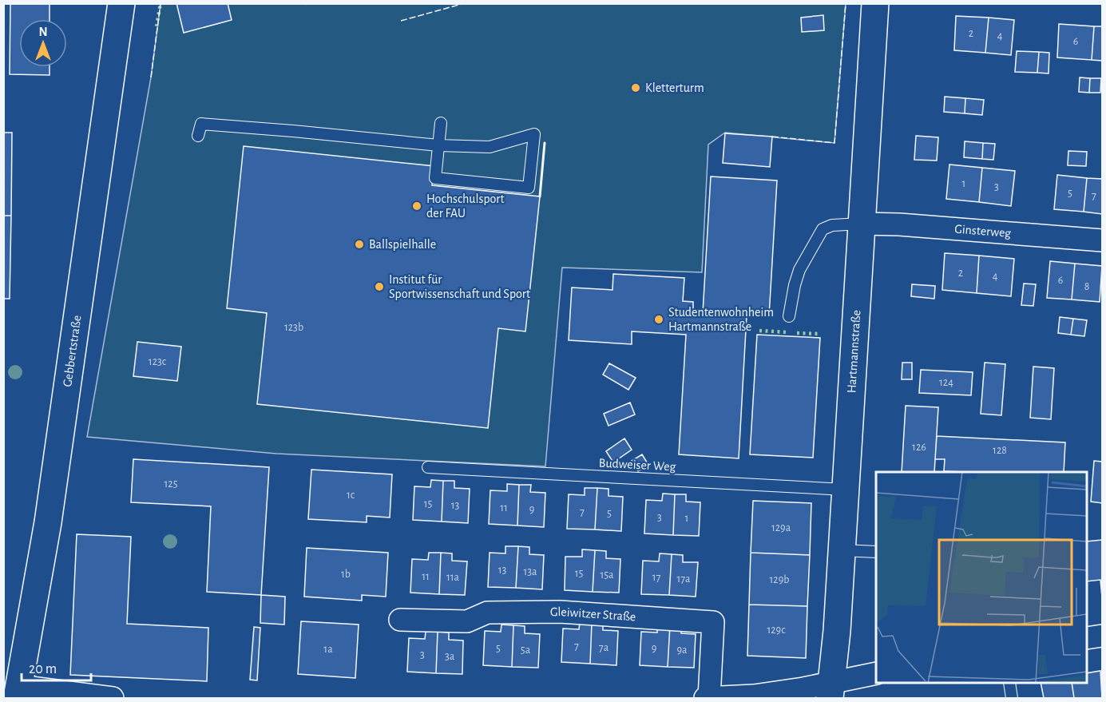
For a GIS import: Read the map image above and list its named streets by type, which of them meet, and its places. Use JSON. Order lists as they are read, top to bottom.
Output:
{
  "streets": {
    "street": [
      "Ginsterweg",
      "Gebbertstraße",
      "Hartmannstraße",
      "Gleiwitzer Straße"
    ],
    "lane": ["Budweiser Weg"]
  },
  "crossings": [
    ["Ginsterweg", "Hartmannstraße"],
    ["Hartmannstraße", "Budweiser Weg"]
  ],
  "places": [
    "Kletterturm",
    "Hochschulsport der FAU",
    "Ballspielhalle",
    "Institut für Sportwissenschaft und Sport",
    "Studentenwohnheim Hartmannstraße"
  ],
  "house_numbers": [
    "2",
    "4",
    "6",
    "1",
    "3",
    "5",
    "7",
    "2",
    "4",
    "6",
    "8",
    "123b",
    "123c",
    "124",
    "126",
    "128",
    "125",
    "1c",
    "15",
    "13",
    "11",
    "9",
    "7",
    "5",
    "3",
    "1",
    "129a",
    "13",
    "13a",
    "15",
    "1b",
    "15a",
    "11",
    "11a",
    "17",
    "17a",
    "129b",
    "129c",
    "7",
    "7a",
    "5",
    "9",
    "1a",
    "5a",
    "9a",
    "3",
    "3a"
  ],
  "scale_bar": "20 m",
  "north": "top"
}
